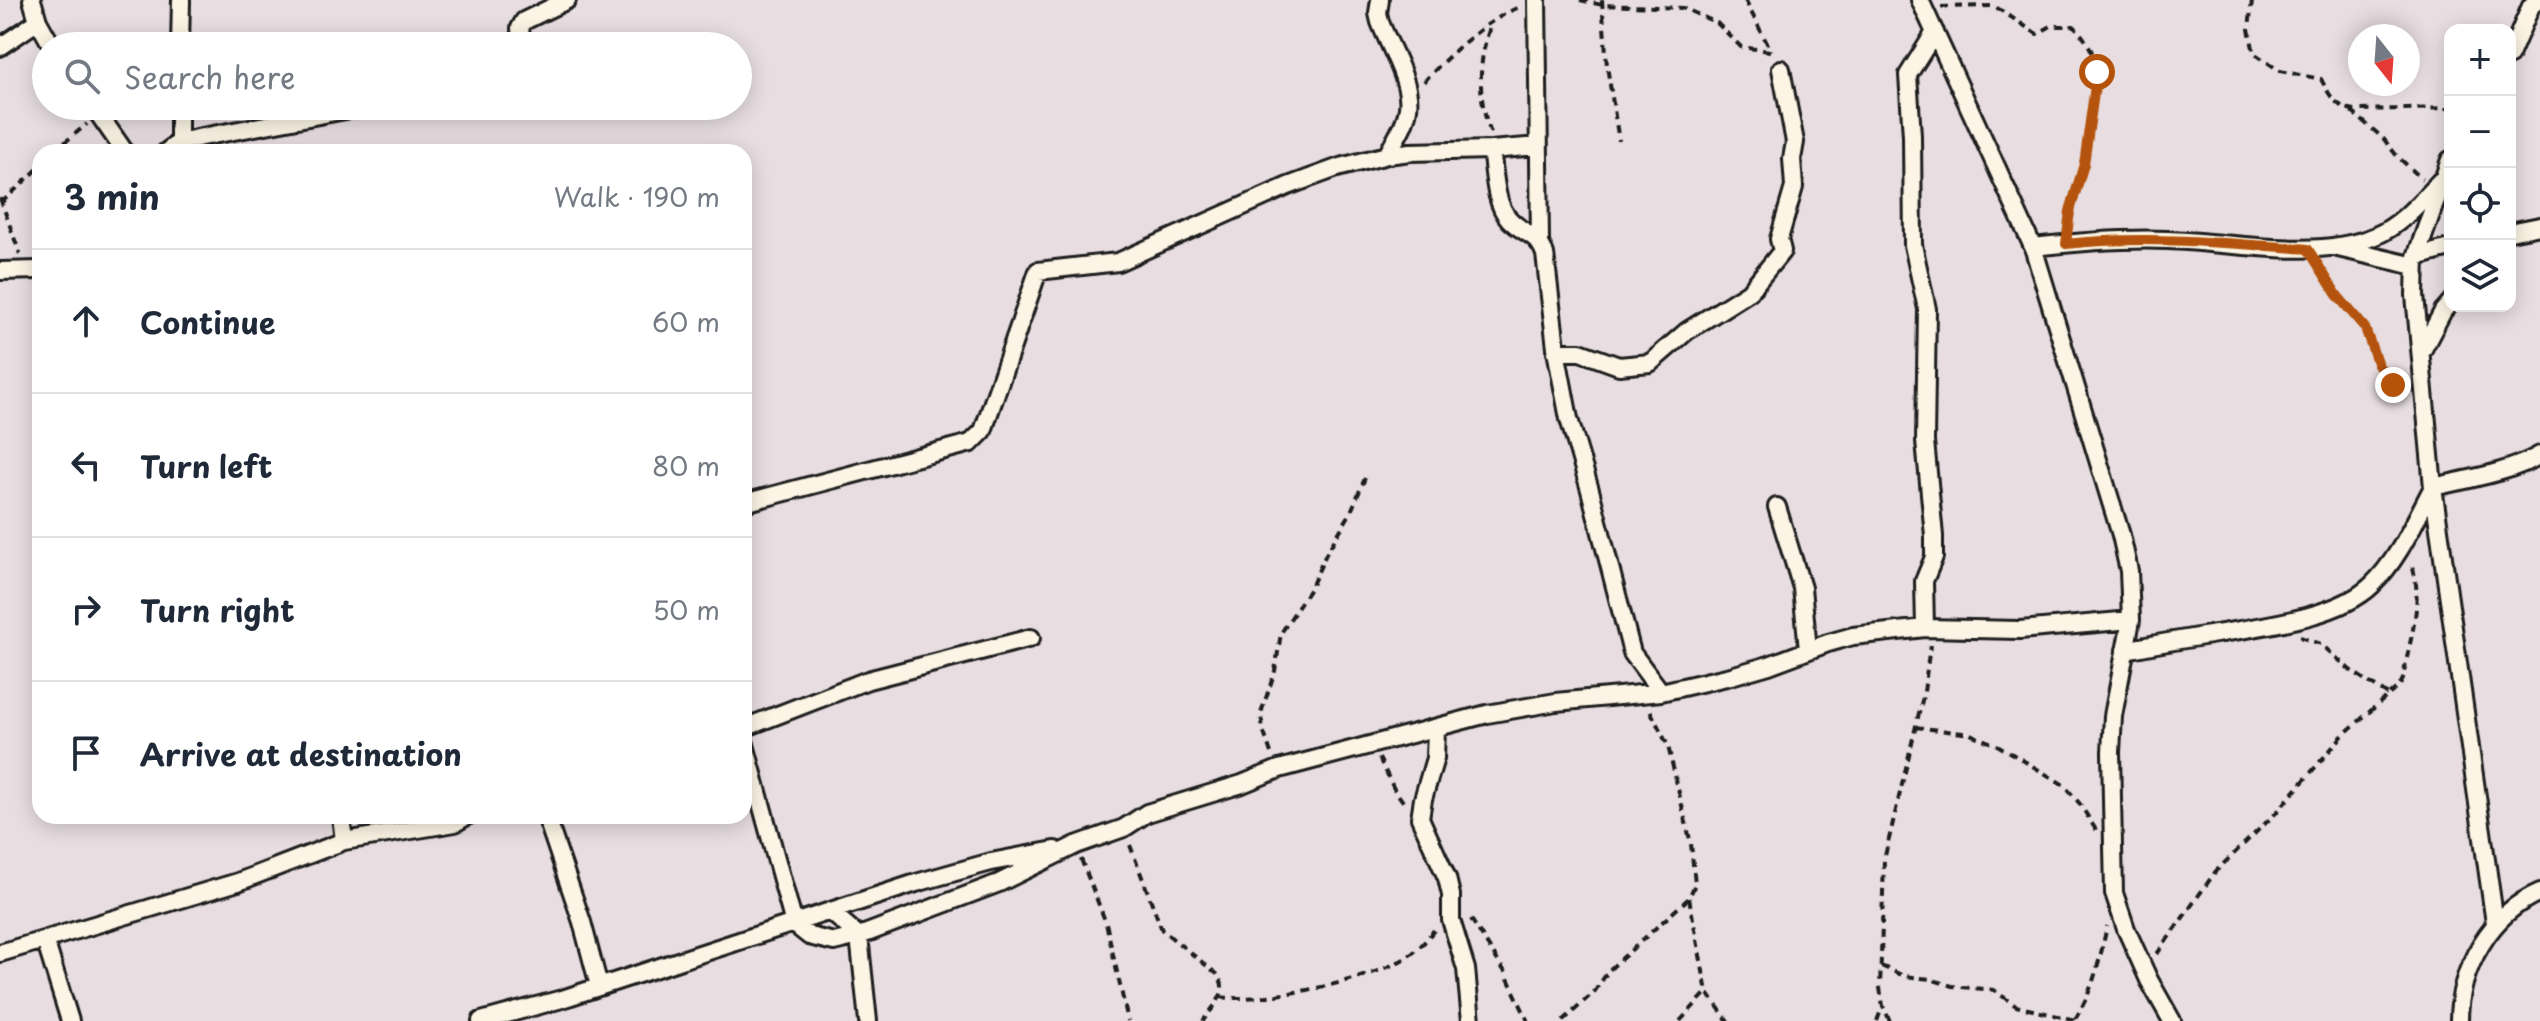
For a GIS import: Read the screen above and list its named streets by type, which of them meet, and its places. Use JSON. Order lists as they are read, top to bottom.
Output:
{
  "north": "bottom",
  "page": {
    "map_buttons": ["+", "−"],
    "search": "Search here",
    "heading": ["3 min", "Walk · 190 m"],
    "list": [
      ["Continue", "60 m"],
      ["Turn left", "80 m"],
      ["Turn right", "50 m"],
      "Arrive at destination"
    ]
  }
}
